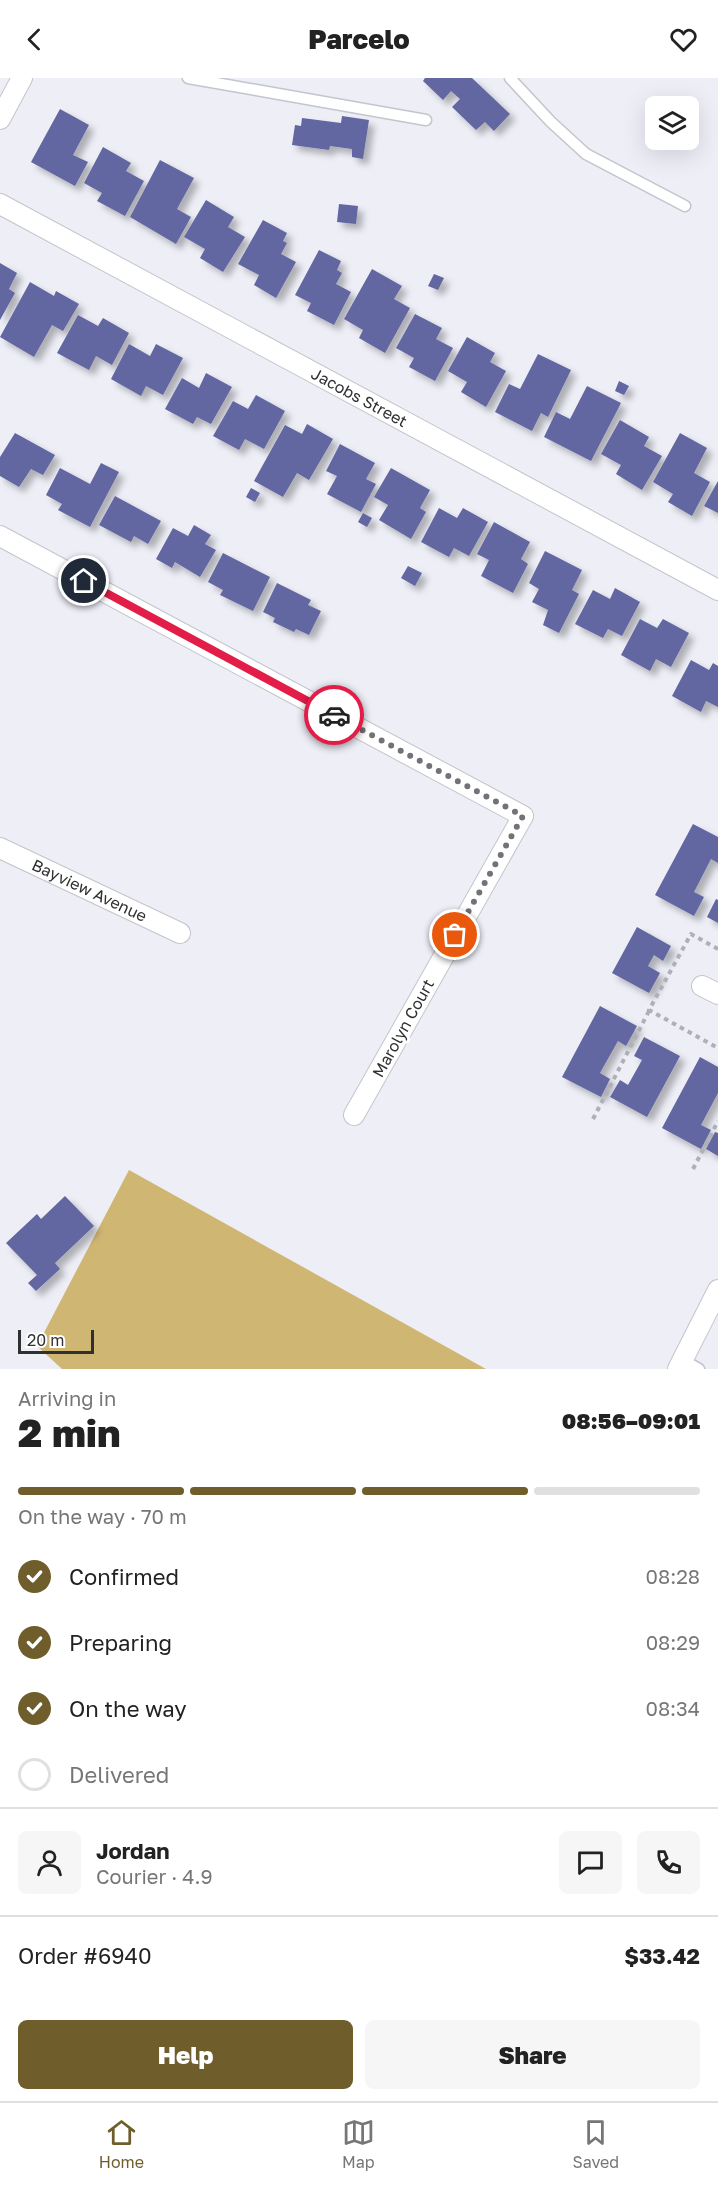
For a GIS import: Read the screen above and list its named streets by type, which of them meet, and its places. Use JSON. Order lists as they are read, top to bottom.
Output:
{
  "streets": {
    "street": ["Jacobs Street", "Bayview Avenue", "Marolyn Court"]
  },
  "scale_bar": "20 m",
  "page": {
    "header": "Parcelo",
    "scale": "20 m",
    "heading": ["2 min", "Arriving in", "08:56–09:01"],
    "panel": [
      "Jordan",
      "Courier · 4.9",
      "Order #6940",
      "$33.42"
    ],
    "bar": "On the way · 70 m",
    "list": [
      ["Confirmed", "08:28"],
      ["Preparing", "08:29"],
      ["On the way", "08:34"],
      "Delivered"
    ],
    "buttons": ["Help", "Share"],
    "tabs": ["Home", "Map", "Saved"]
  }
}
